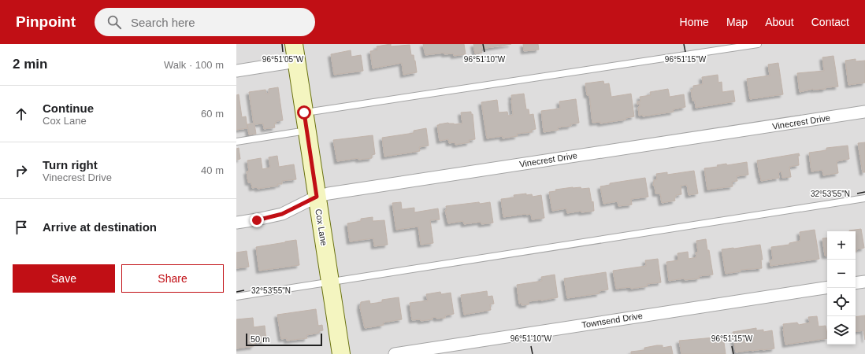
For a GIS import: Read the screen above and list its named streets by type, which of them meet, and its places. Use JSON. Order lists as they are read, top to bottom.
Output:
{
  "streets": {
    "street": ["Vinecrest Drive", "Cox Lane", "Townsend Drive"]
  },
  "crossings": [
    ["Vinecrest Drive", "Cox Lane"]
  ],
  "scale_bar": "50 m",
  "page": {
    "header": "Pinpoint",
    "search": "Search here",
    "nav": [
      "Home",
      "Map",
      "About",
      "Contact"
    ],
    "heading": ["2 min", "Walk · 100 m"],
    "list": [
      ["Continue", "Cox Lane", "60 m"],
      ["Turn right", "Vinecrest Drive", "40 m"],
      "Arrive at destination"
    ],
    "map_buttons": ["+", "−"],
    "buttons": ["Save", "Share"],
    "scale": "50 m"
  },
  "coordinates": [
    "96°51'05\"W",
    "96°51'10\"W",
    "96°51'15\"W",
    "32°53'55\"N"
  ]
}
